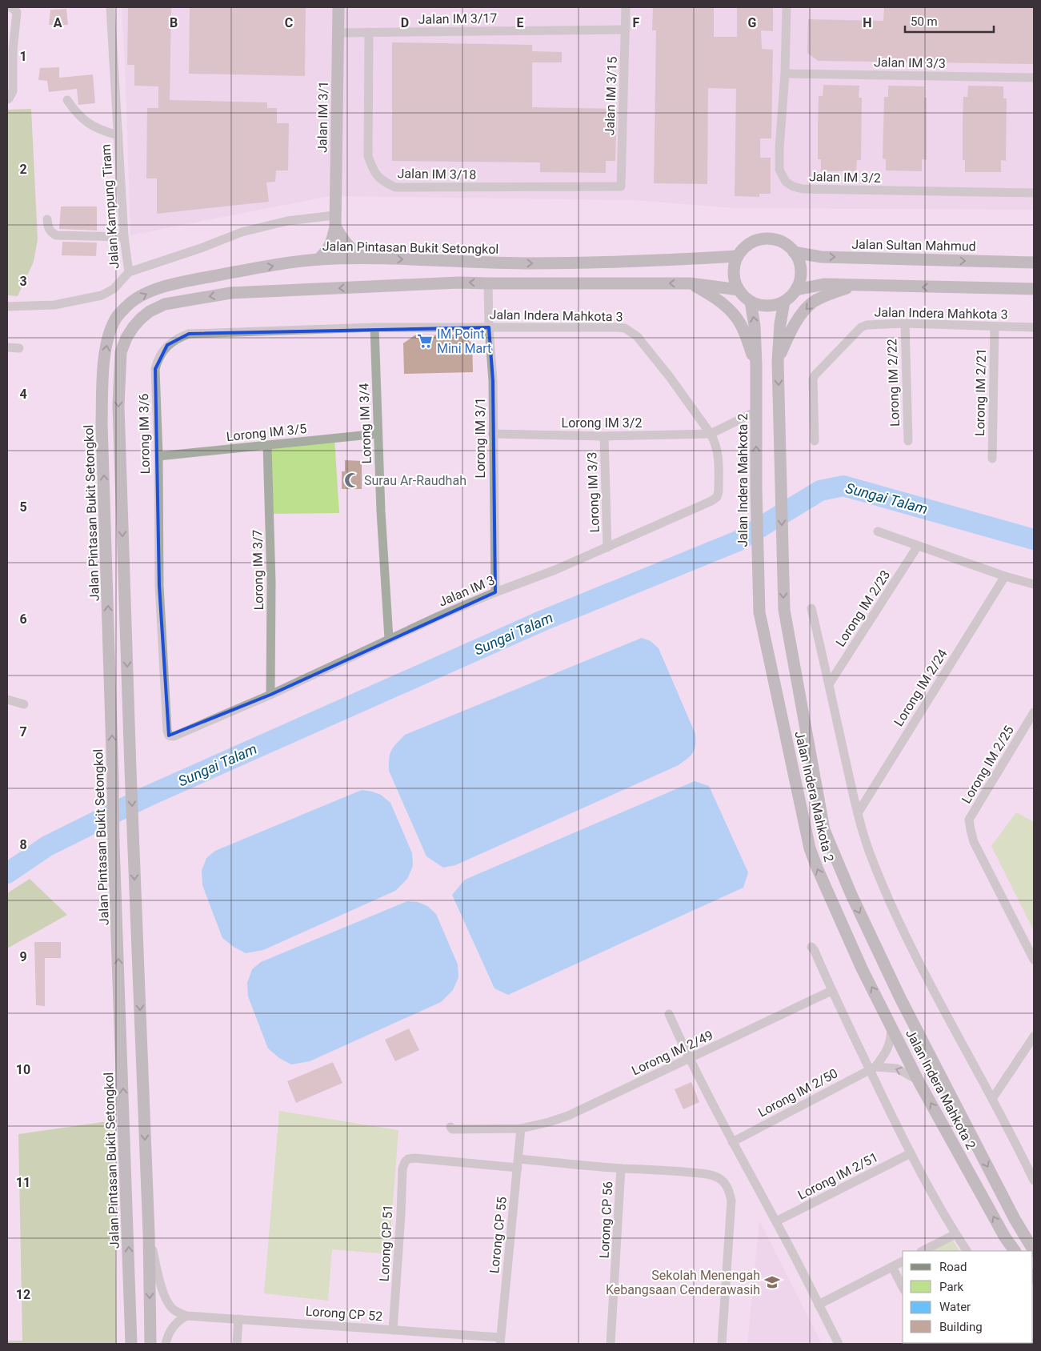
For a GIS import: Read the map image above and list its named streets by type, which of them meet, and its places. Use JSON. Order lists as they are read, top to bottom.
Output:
{
  "streets": {
    "main road": [
      "Jalan IM 3/1",
      "Jalan Sultan Mahmud",
      "Jalan Pintasan Bukit Setongkol",
      "Jalan Indera Mahkota 2"
    ],
    "street": [
      "Jalan IM 3/17",
      "Jalan IM 3/3",
      "Jalan IM 3/15",
      "Jalan IM 3/18",
      "Jalan IM 3/2",
      "Jalan Kampung Tiram",
      "Jalan Indera Mahkota 3",
      "Lorong IM 2/22",
      "Lorong IM 2/21",
      "Lorong IM 3/2",
      "Lorong IM 3/4",
      "Lorong IM 3/5",
      "Lorong IM 3/6",
      "Lorong IM 3/1",
      "Lorong IM 3/3",
      "Lorong IM 3/7",
      "Jalan IM 3",
      "Lorong IM 2/23",
      "Lorong IM 2/24",
      "Lorong IM 2/25",
      "Lorong IM 2/49",
      "Lorong IM 2/50",
      "Lorong IM 2/51",
      "Lorong CP 56",
      "Lorong CP 55",
      "Lorong CP 51",
      "Lorong CP 52"
    ]
  },
  "crossings": [
    ["Jalan IM 3/17", "Jalan IM 3/15"],
    ["Jalan IM 3/17", "Jalan IM 3/1"],
    ["Jalan IM 3/17", "Jalan IM 3/18"],
    ["Jalan IM 3/3", "Jalan IM 3/2"],
    ["Jalan IM 3/15", "Jalan IM 3/18"],
    ["Jalan IM 3/1", "Jalan Pintasan Bukit Setongkol"],
    ["Jalan Sultan Mahmud", "Jalan Pintasan Bukit Setongkol"],
    ["Jalan Sultan Mahmud", "Jalan Indera Mahkota 2"],
    ["Jalan Pintasan Bukit Setongkol", "Jalan Indera Mahkota 2"],
    ["Jalan Indera Mahkota 3", "Lorong IM 2/22"],
    ["Jalan Indera Mahkota 3", "Lorong IM 2/21"],
    ["Jalan Indera Mahkota 3", "Lorong IM 3/2"],
    ["Jalan Indera Mahkota 3", "Lorong IM 3/4"],
    ["Jalan Indera Mahkota 3", "Lorong IM 3/6"],
    ["Jalan Indera Mahkota 3", "Lorong IM 3/1"],
    ["Jalan Indera Mahkota 3", "Jalan IM 3"],
    ["Lorong IM 3/2", "Lorong IM 3/1"],
    ["Lorong IM 3/2", "Lorong IM 3/3"],
    ["Lorong IM 3/2", "Jalan IM 3"],
    ["Lorong IM 3/4", "Lorong IM 3/5"],
    ["Lorong IM 3/4", "Lorong IM 3/6"],
    ["Lorong IM 3/4", "Jalan IM 3"],
    ["Lorong IM 3/5", "Lorong IM 3/6"],
    ["Lorong IM 3/5", "Lorong IM 3/7"],
    ["Lorong IM 3/6", "Jalan IM 3"],
    ["Lorong IM 3/1", "Jalan IM 3"],
    ["Lorong IM 3/3", "Jalan IM 3"],
    ["Lorong IM 3/7", "Jalan IM 3"],
    ["Lorong IM 2/49", "Lorong CP 55"],
    ["Lorong CP 55", "Lorong CP 51"],
    ["Lorong CP 55", "Lorong CP 52"],
    ["Lorong CP 51", "Lorong CP 52"]
  ],
  "water": ["Sungai Talam"],
  "places": {
    "supermarket": ["IM Point Mini Mart"],
    "mosque": ["Surau Ar-Raudhah"],
    "school or university": ["Sekolah Menengah Kebangsaan Cenderawasih"]
  },
  "legend": [
    "Road",
    "Park",
    "Water",
    "Building"
  ],
  "scale_bar": "50 m",
  "grid": {
    "columns": [
      "A",
      "B",
      "C",
      "D",
      "E",
      "F",
      "G",
      "H"
    ],
    "rows": [
      "1",
      "2",
      "3",
      "4",
      "5",
      "6",
      "7",
      "8",
      "9",
      "10",
      "11",
      "12"
    ]
  }
}
